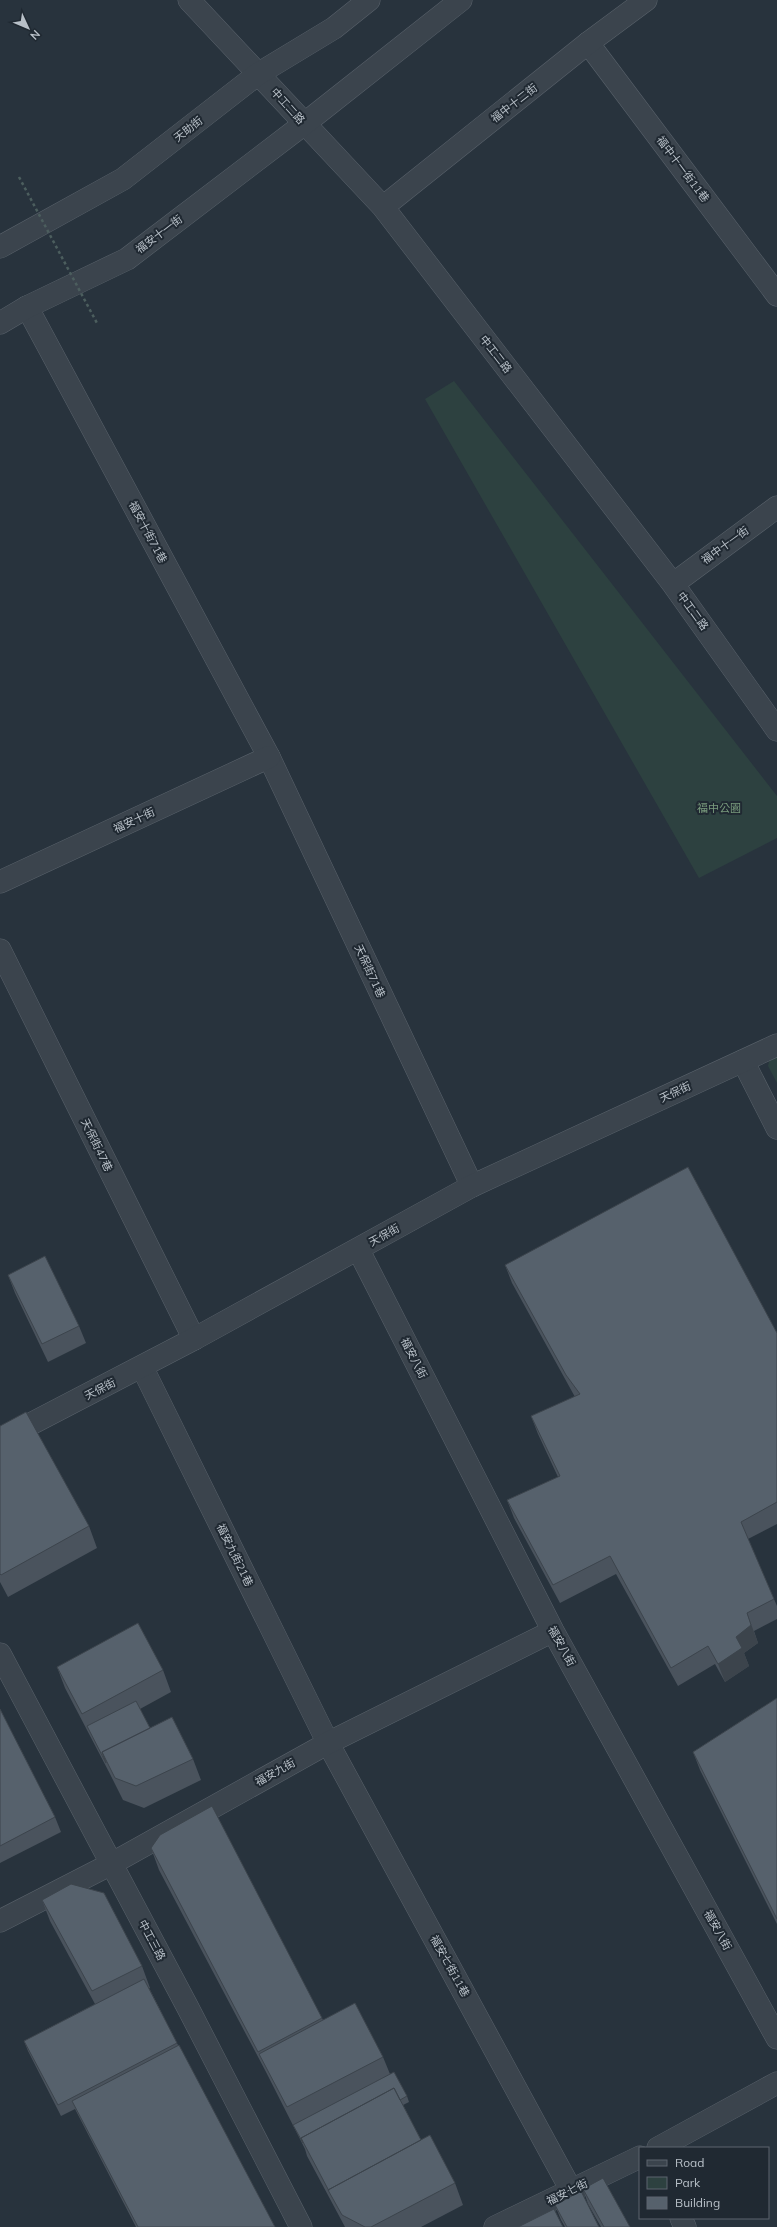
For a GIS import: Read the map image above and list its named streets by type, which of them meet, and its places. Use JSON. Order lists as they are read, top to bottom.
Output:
{
  "streets": {
    "street": [
      "福中十二街",
      "中工二路",
      "天助街",
      "福中十一街11巷",
      "福安十一街",
      "福安十街71巷",
      "福中十一街",
      "福安十街",
      "天保街71巷",
      "天保街",
      "天保街47巷",
      "福安八街",
      "福安九街21巷",
      "福安九街",
      "中工三路",
      "福安七街11巷",
      "福安七街"
    ]
  },
  "crossings": [
    ["福中十二街", "中工二路"],
    ["福中十二街", "福中十一街11巷"],
    ["中工二路", "天助街"],
    ["中工二路", "福安十一街"],
    ["中工二路", "福中十一街"],
    ["福安十一街", "福安十街71巷"],
    ["福安十街71巷", "福安十街"],
    ["福安十街71巷", "天保街71巷"],
    ["福安十街", "天保街71巷"],
    ["天保街71巷", "天保街"],
    ["天保街", "天保街47巷"],
    ["天保街", "福安八街"],
    ["天保街", "福安九街21巷"],
    ["福安八街", "福安九街"],
    ["福安九街21巷", "福安九街"],
    ["福安九街21巷", "福安七街11巷"],
    ["福安九街", "中工三路"],
    ["福安九街", "福安七街11巷"],
    ["福安七街11巷", "福安七街"]
  ],
  "parks": ["福中公園"],
  "legend": ["Road", "Park", "Building"],
  "north": "bottom right"
}
